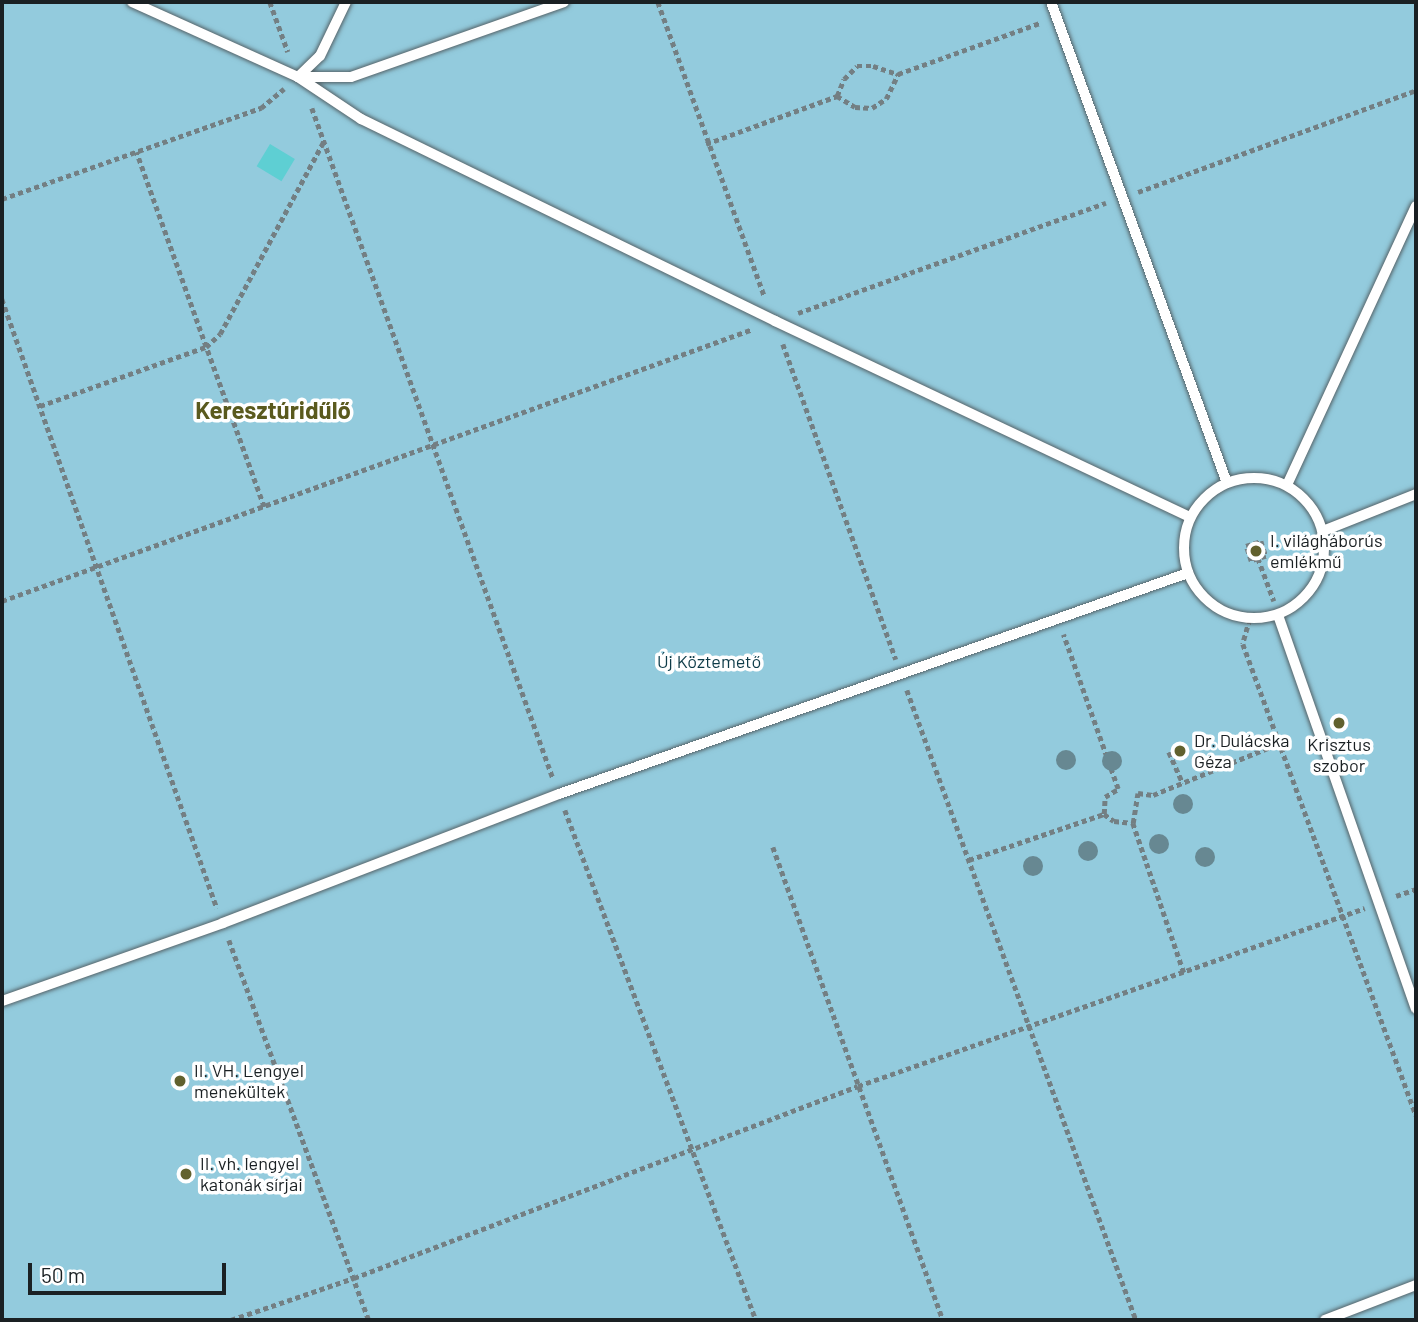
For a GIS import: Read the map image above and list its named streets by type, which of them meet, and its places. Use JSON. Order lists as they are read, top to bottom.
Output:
{
  "districts": ["Keresztúridűlő"],
  "parks": ["Új Köztemető"],
  "places": [
    "I. világháborús emlékmű",
    "Krisztus szobor",
    "Dr. Dulácska Géza",
    "II. VH. Lengyel menekültek",
    "II. vh. lengyel katonák sírjai"
  ],
  "scale_bar": "50 m"
}
